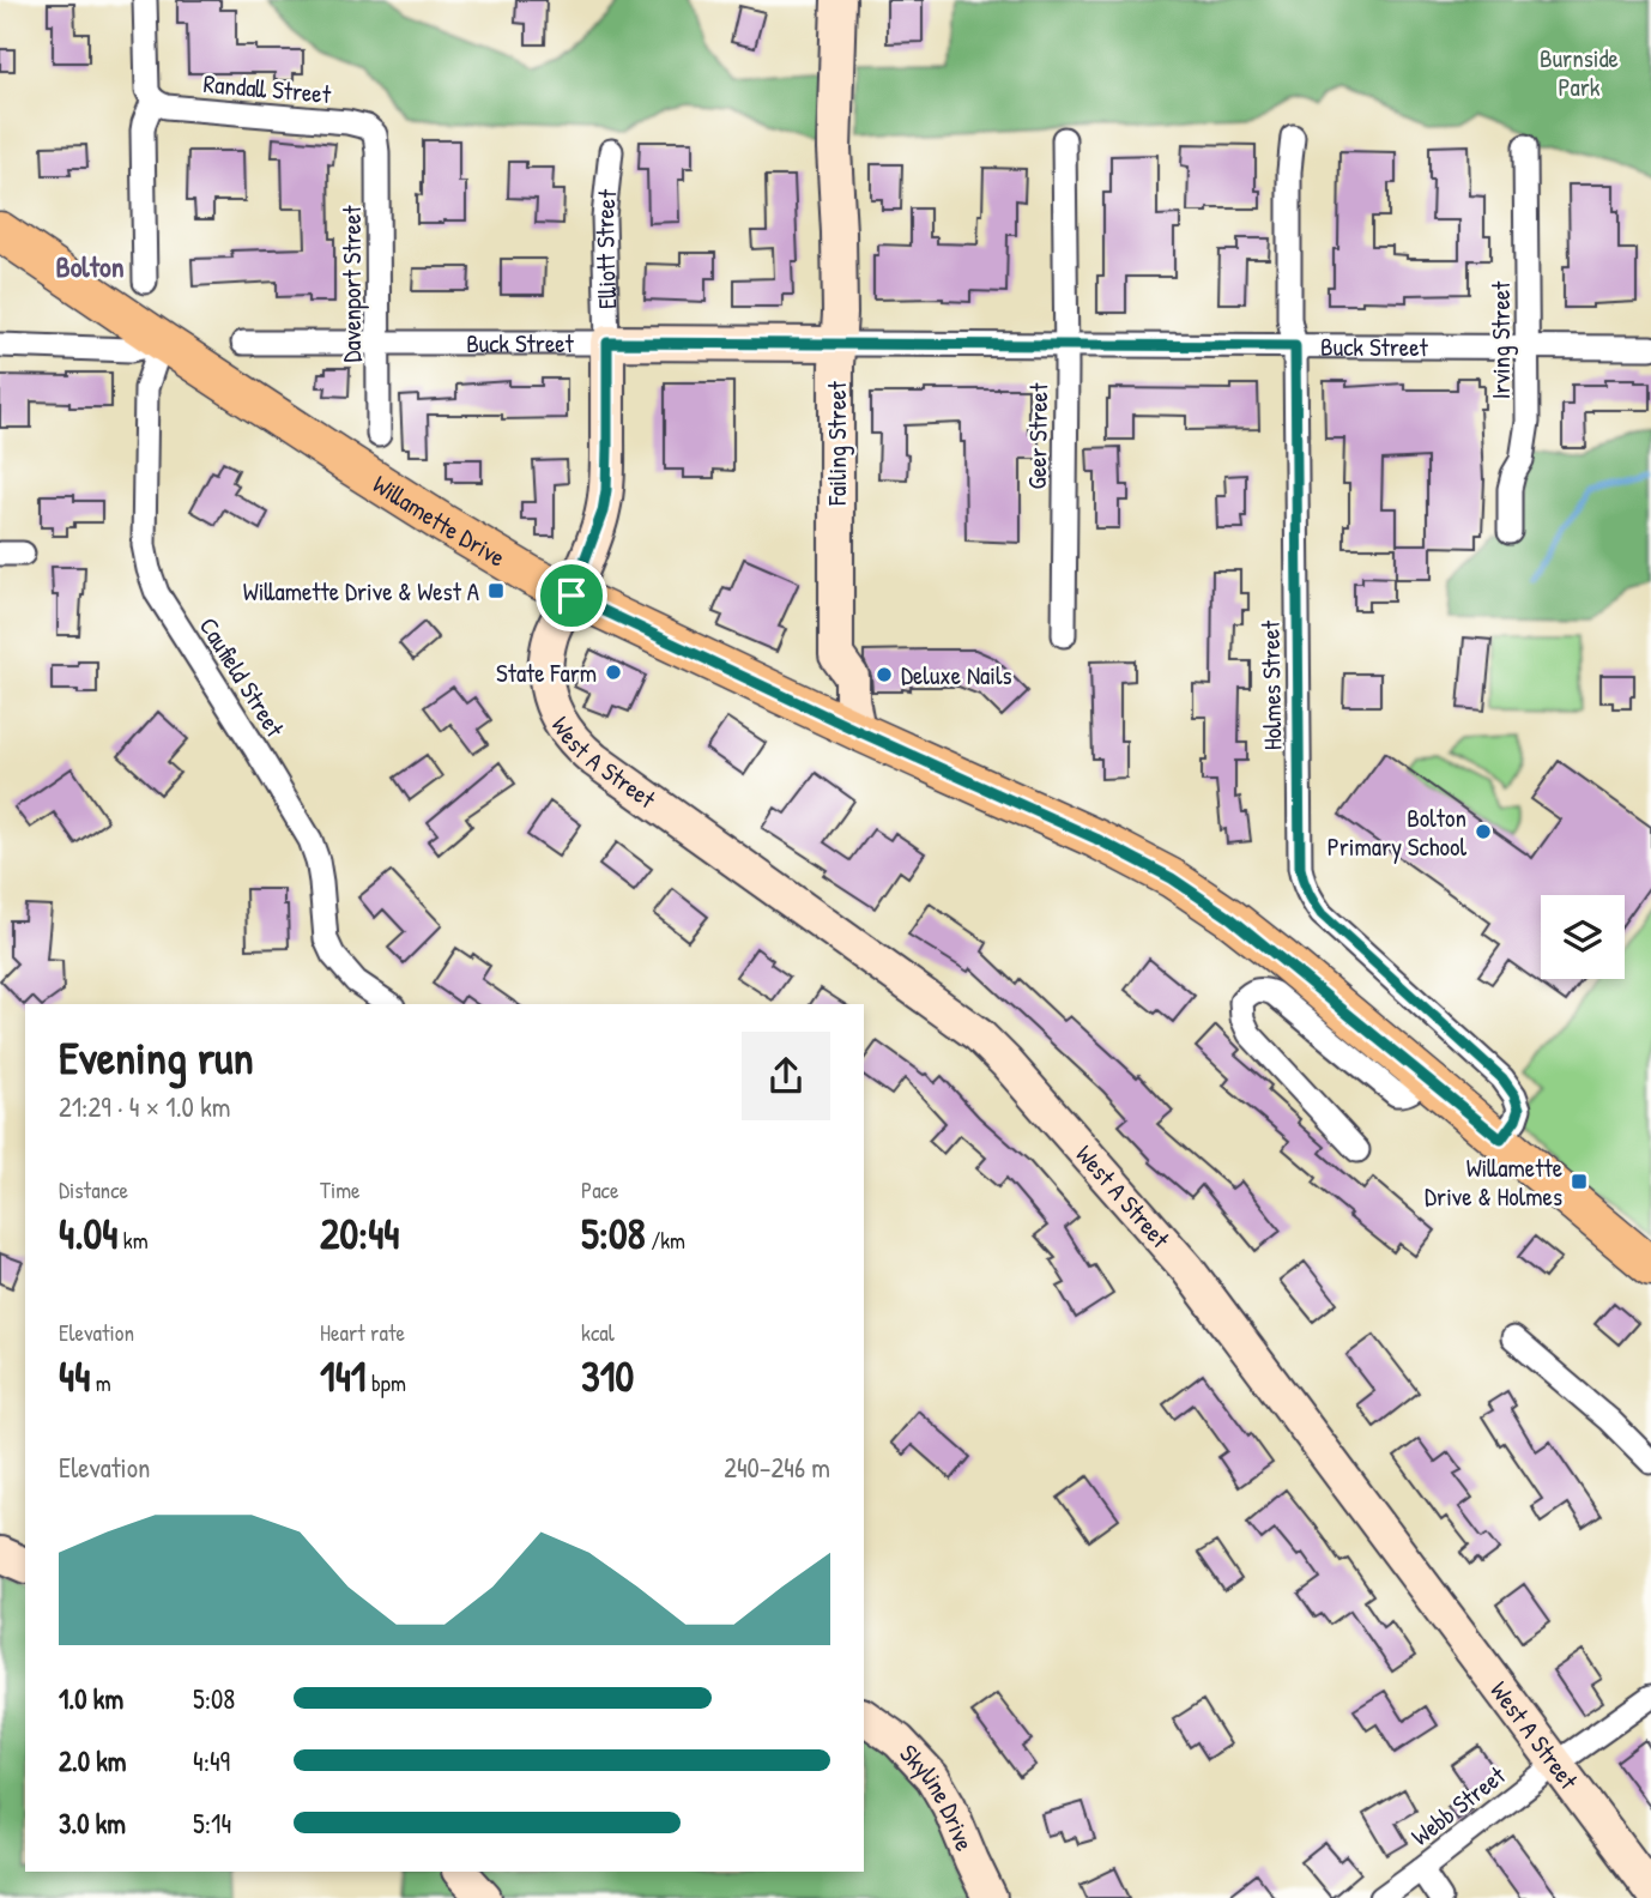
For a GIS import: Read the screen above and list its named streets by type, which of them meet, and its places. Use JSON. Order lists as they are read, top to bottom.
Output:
{
  "streets": {
    "main road": ["Willamette Drive"],
    "street": [
      "Randall Street",
      "Elliott Street",
      "Davenport Street",
      "Irving Street",
      "Buck Street",
      "Geer Street",
      "Failing Street",
      "Caufield Street",
      "Holmes Street",
      "West A Street",
      "Skyline Drive",
      "Webb Street"
    ]
  },
  "crossings": [
    ["Randall Street", "Davenport Street"],
    ["Elliott Street", "Buck Street"],
    ["Elliott Street", "Willamette Drive"],
    ["Elliott Street", "West A Street"],
    ["Davenport Street", "Buck Street"],
    ["Irving Street", "Buck Street"],
    ["Buck Street", "Geer Street"],
    ["Buck Street", "Failing Street"],
    ["Buck Street", "Holmes Street"],
    ["Failing Street", "Willamette Drive"],
    ["Willamette Drive", "Caufield Street"],
    ["Willamette Drive", "Holmes Street"],
    ["Willamette Drive", "West A Street"],
    ["West A Street", "Webb Street"]
  ],
  "districts": ["Bolton"],
  "parks": ["Burnside Park"],
  "places": {
    "transit": ["Willamette Drive & West A", "Willamette Drive & Holmes"],
    "other": ["State Farm", "Deluxe Nails", "Bolton Primary School"]
  },
  "page": {
    "heading": ["Evening run", "21:29 · 4 × 1.0 km"],
    "stats": [
      ["Distance", "4.04 km"],
      ["Time", "20:44"],
      ["Pace", "5:08 /km"],
      ["Elevation", "44 m"],
      ["Heart rate", "141 bpm"],
      ["kcal", "310"]
    ],
    "chart": ["Elevation", "240–246 m"],
    "list": [
      {
        "name": "1.0 km",
        "note": "5:08"
      },
      {
        "name": "2.0 km",
        "note": "4:49"
      },
      {
        "name": "3.0 km",
        "note": "5:14"
      }
    ]
  }
}
